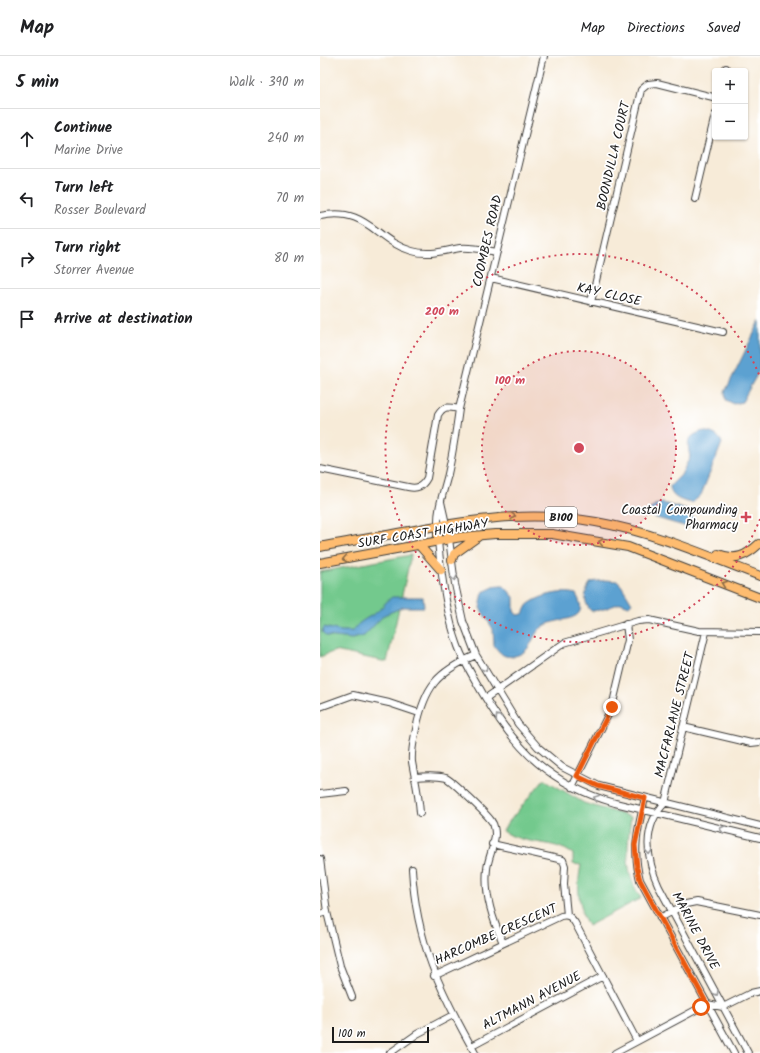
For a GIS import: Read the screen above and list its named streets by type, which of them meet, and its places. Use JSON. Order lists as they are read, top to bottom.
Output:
{
  "streets": {
    "main road": ["B100", "SURF COAST HIGHWAY"],
    "street": [
      "BOONDILLA COURT",
      "COOMBES ROAD",
      "KAY CLOSE",
      "MACFARLANE STREET",
      "MARINE DRIVE",
      "HARCOMBE CRESCENT",
      "ALTMANN AVENUE"
    ]
  },
  "crossings": [
    ["BOONDILLA COURT", "KAY CLOSE"],
    ["COOMBES ROAD", "KAY CLOSE"],
    ["COOMBES ROAD", "SURF COAST HIGHWAY"],
    ["HARCOMBE CRESCENT", "ALTMANN AVENUE"]
  ],
  "places": {
    "health": ["Coastal Compounding Pharmacy"]
  },
  "scale_bar": "100 m",
  "page": {
    "header": "Map",
    "nav": ["Map", "Directions", "Saved"],
    "heading": ["5 min", "Walk · 390 m"],
    "map_buttons": ["+", "−"],
    "list": [
      ["Continue", "Marine Drive", "240 m"],
      ["Turn left", "Rosser Boulevard", "70 m"],
      ["Turn right", "Storrer Avenue", "80 m"],
      "Arrive at destination"
    ],
    "scale": "100 m"
  },
  "rings": ["200 m", "100 m"]
}
